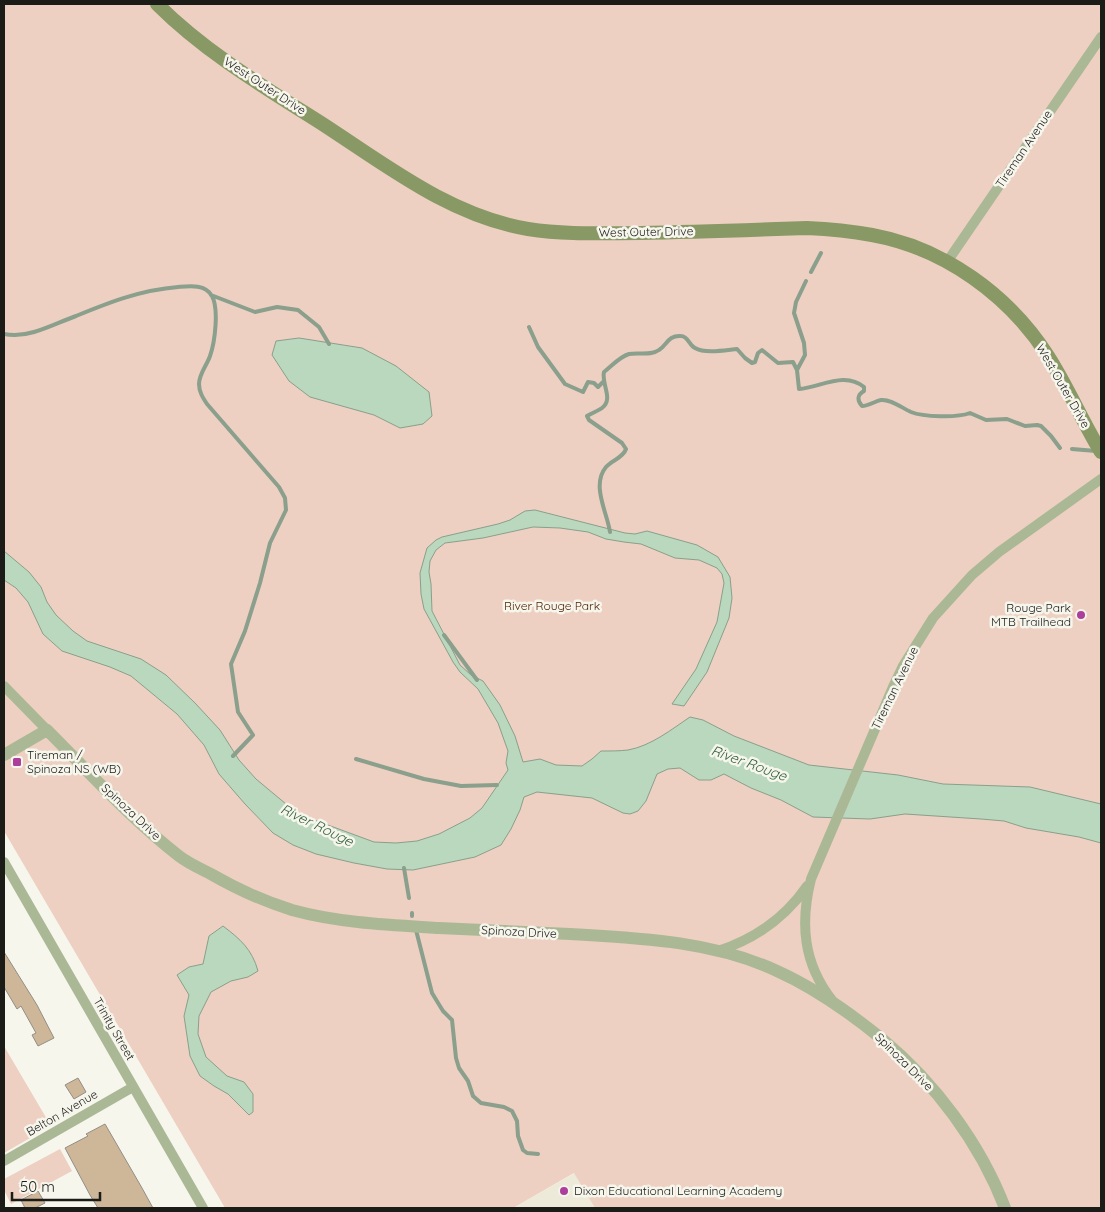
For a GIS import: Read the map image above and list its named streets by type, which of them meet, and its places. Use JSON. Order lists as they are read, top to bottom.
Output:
{
  "streets": {
    "main road": ["West Outer Drive"],
    "street": [
      "Tireman Avenue",
      "Spinoza Drive",
      "Trinity Street",
      "Belton Avenue"
    ]
  },
  "crossings": [
    ["West Outer Drive", "Tireman Avenue"],
    ["Trinity Street", "Belton Avenue"]
  ],
  "water": ["River Rouge"],
  "parks": ["River Rouge Park"],
  "places": {
    "other": ["Rouge Park MTB Trailhead", "Dixon Educational Learning Academy"],
    "transit": ["Tireman / Spinoza NS (WB)"]
  },
  "scale_bar": "50 m"
}
